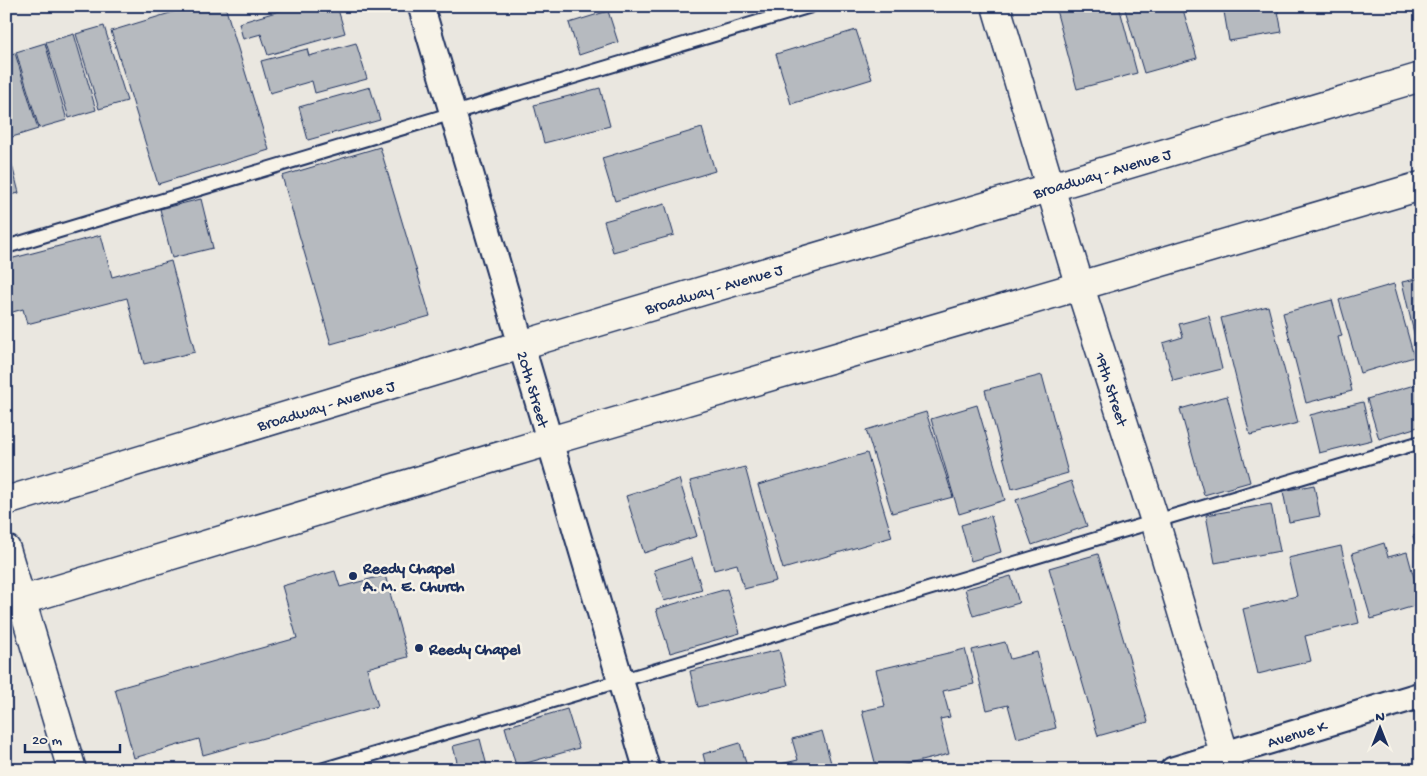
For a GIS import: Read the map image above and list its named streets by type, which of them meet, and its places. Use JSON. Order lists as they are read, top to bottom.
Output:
{
  "streets": {
    "main road": ["Broadway - Avenue J", "19th Street"],
    "street": ["20th Street", "Avenue K"]
  },
  "crossings": [
    ["Broadway - Avenue J", "20th Street"],
    ["Broadway - Avenue J", "19th Street"],
    ["19th Street", "Avenue K"]
  ],
  "places": ["Reedy Chapel A. M. E. Church", "Reedy Chapel"],
  "scale_bar": "20 m",
  "north": "top"
}
